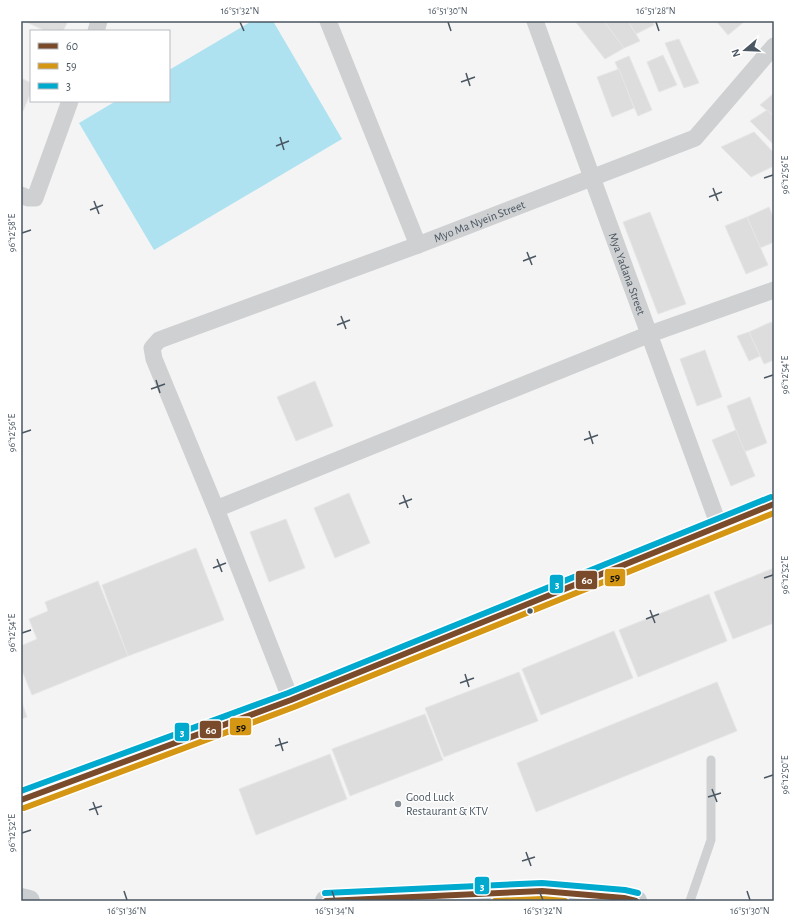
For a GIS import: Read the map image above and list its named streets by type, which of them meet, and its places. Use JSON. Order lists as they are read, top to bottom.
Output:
{
  "streets": {
    "street": ["Myo Ma Nyein Street", "Mya Yadana Street"]
  },
  "crossings": [
    ["Myo Ma Nyein Street", "Mya Yadana Street"]
  ],
  "places": ["Good Luck Restaurant & KTV"],
  "lines": ["transit line 3", "transit line 60", "transit line 59"],
  "legend": ["60", "59", "3"],
  "north": "left",
  "coordinates": [
    "16°51'32\"N",
    "16°51'30\"N",
    "16°51'28\"N",
    "96°12'56\"E",
    "96°12'58\"E",
    "96°12'54\"E",
    "96°12'52\"E",
    "96°12'50\"E",
    "16°51'36\"N",
    "16°51'34\"N"
  ]
}
